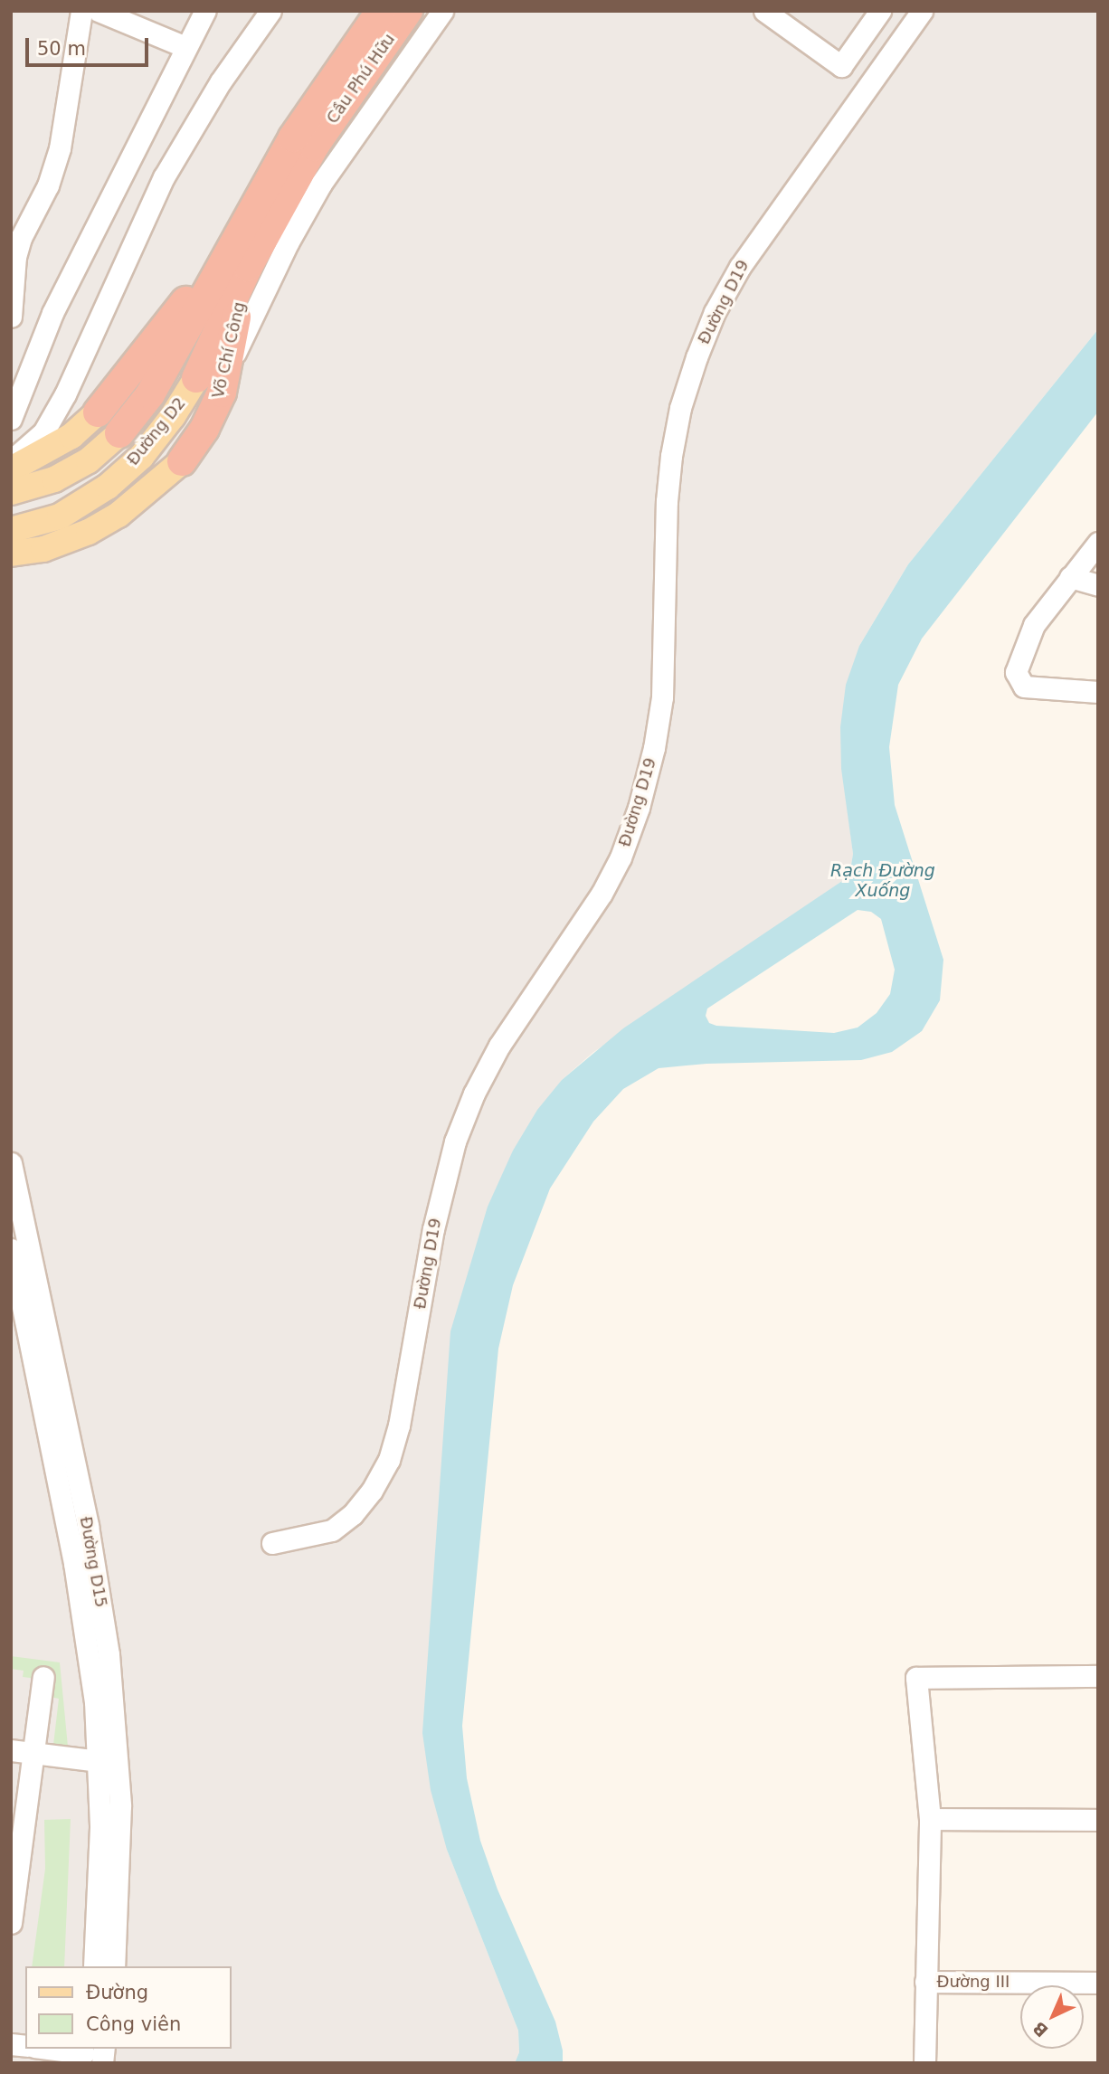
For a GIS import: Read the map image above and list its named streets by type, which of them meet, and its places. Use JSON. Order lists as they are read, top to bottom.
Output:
{
  "streets": {
    "highway": ["Cầu Phú Hữu", "Võ Chí Công"],
    "main road": ["Đường D2"],
    "street": ["Đường D19", "Đường D15", "Đường III"]
  },
  "crossings": [
    ["Cầu Phú Hữu", "Võ Chí Công"],
    ["Võ Chí Công", "Đường D2"]
  ],
  "water": ["Rạch Đường Xuống"],
  "legend": ["Đường", "Công viên"],
  "scale_bar": "50 m",
  "north": "bottom left"
}
